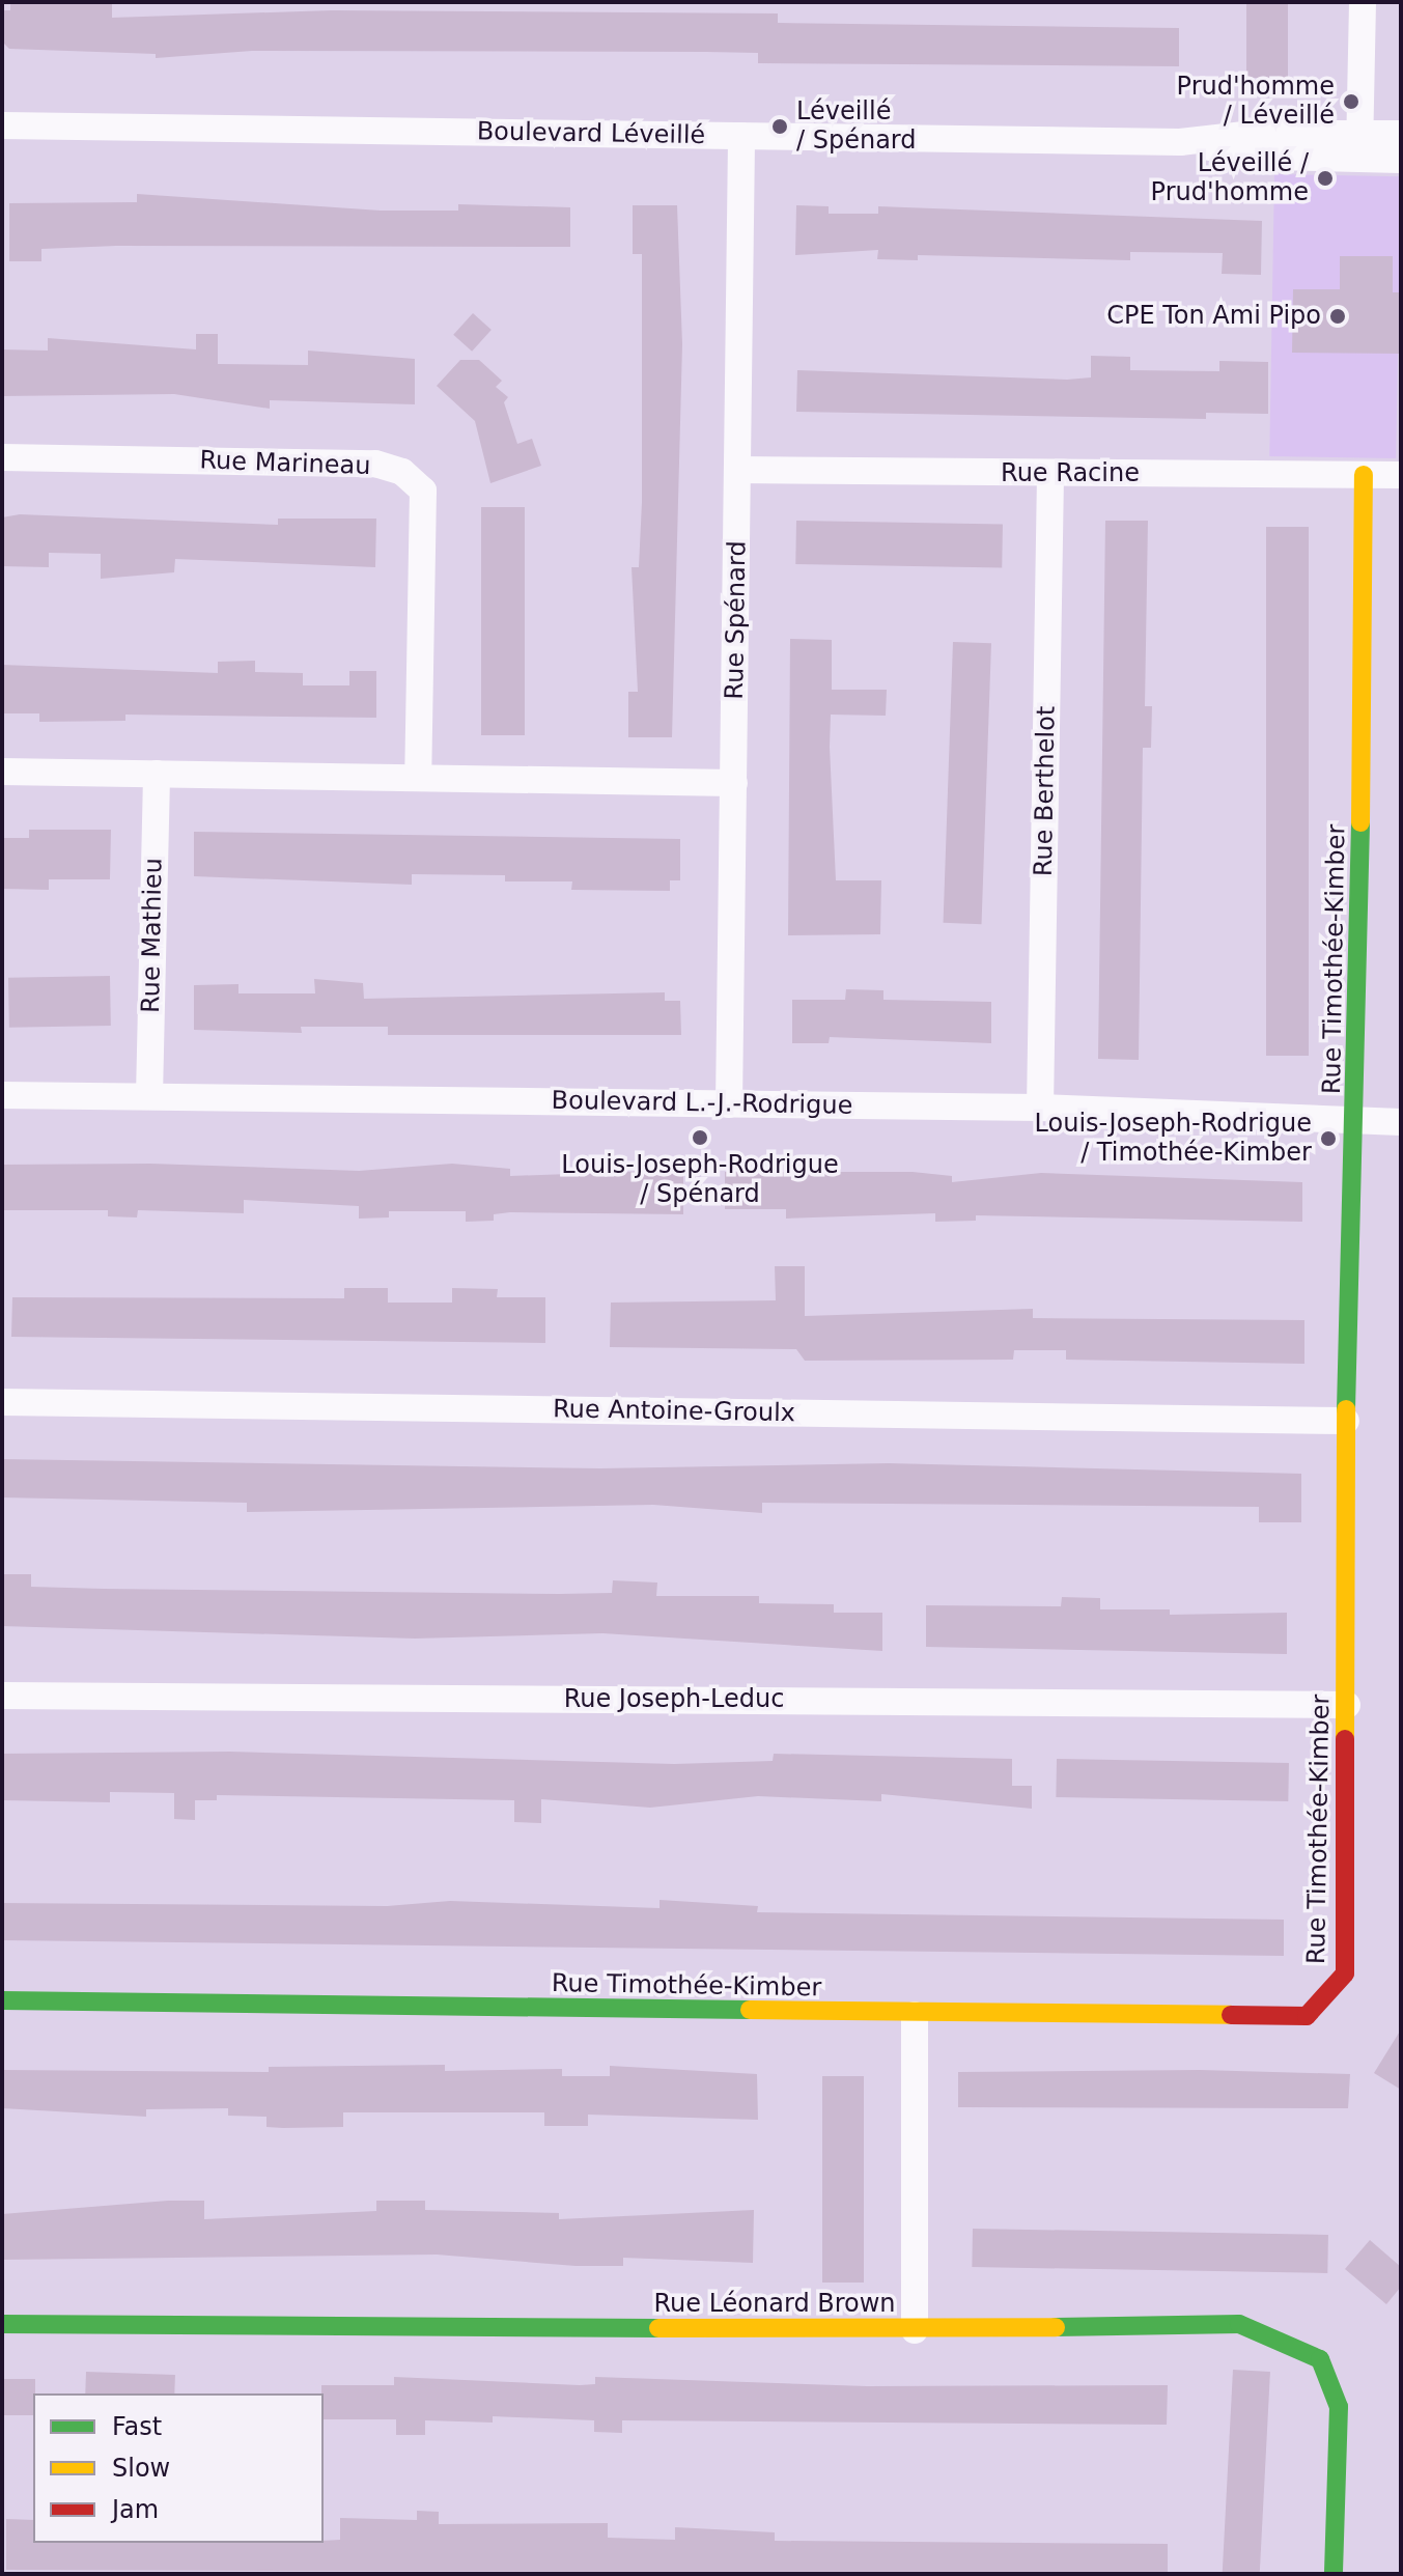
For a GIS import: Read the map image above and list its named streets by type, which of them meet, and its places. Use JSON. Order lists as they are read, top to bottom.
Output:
{
  "streets": {
    "street": [
      "Boulevard Léveillé",
      "Rue Marineau",
      "Rue Racine",
      "Rue Spénard",
      "Rue Berthelot",
      "Rue Mathieu",
      "Rue Timothée-Kimber",
      "Boulevard L.-J.-Rodrigue",
      "Rue Antoine-Groulx",
      "Rue Joseph-Leduc",
      "Rue Léonard Brown"
    ]
  },
  "crossings": [
    ["Boulevard Léveillé", "Rue Spénard"],
    ["Rue Racine", "Rue Spénard"],
    ["Rue Racine", "Rue Berthelot"],
    ["Rue Racine", "Rue Timothée-Kimber"],
    ["Rue Spénard", "Boulevard L.-J.-Rodrigue"],
    ["Rue Berthelot", "Boulevard L.-J.-Rodrigue"],
    ["Rue Mathieu", "Boulevard L.-J.-Rodrigue"],
    ["Rue Timothée-Kimber", "Boulevard L.-J.-Rodrigue"],
    ["Rue Timothée-Kimber", "Rue Antoine-Groulx"],
    ["Rue Timothée-Kimber", "Rue Joseph-Leduc"]
  ],
  "places": [
    "Prud'homme / Léveillé",
    "Léveillé / Spénard",
    "Léveillé / Prud'homme",
    "CPE Ton Ami Pipo",
    "Louis-Joseph-Rodrigue / Spénard",
    "Louis-Joseph-Rodrigue / Timothée-Kimber"
  ],
  "legend": ["Fast", "Slow", "Jam"]
}
